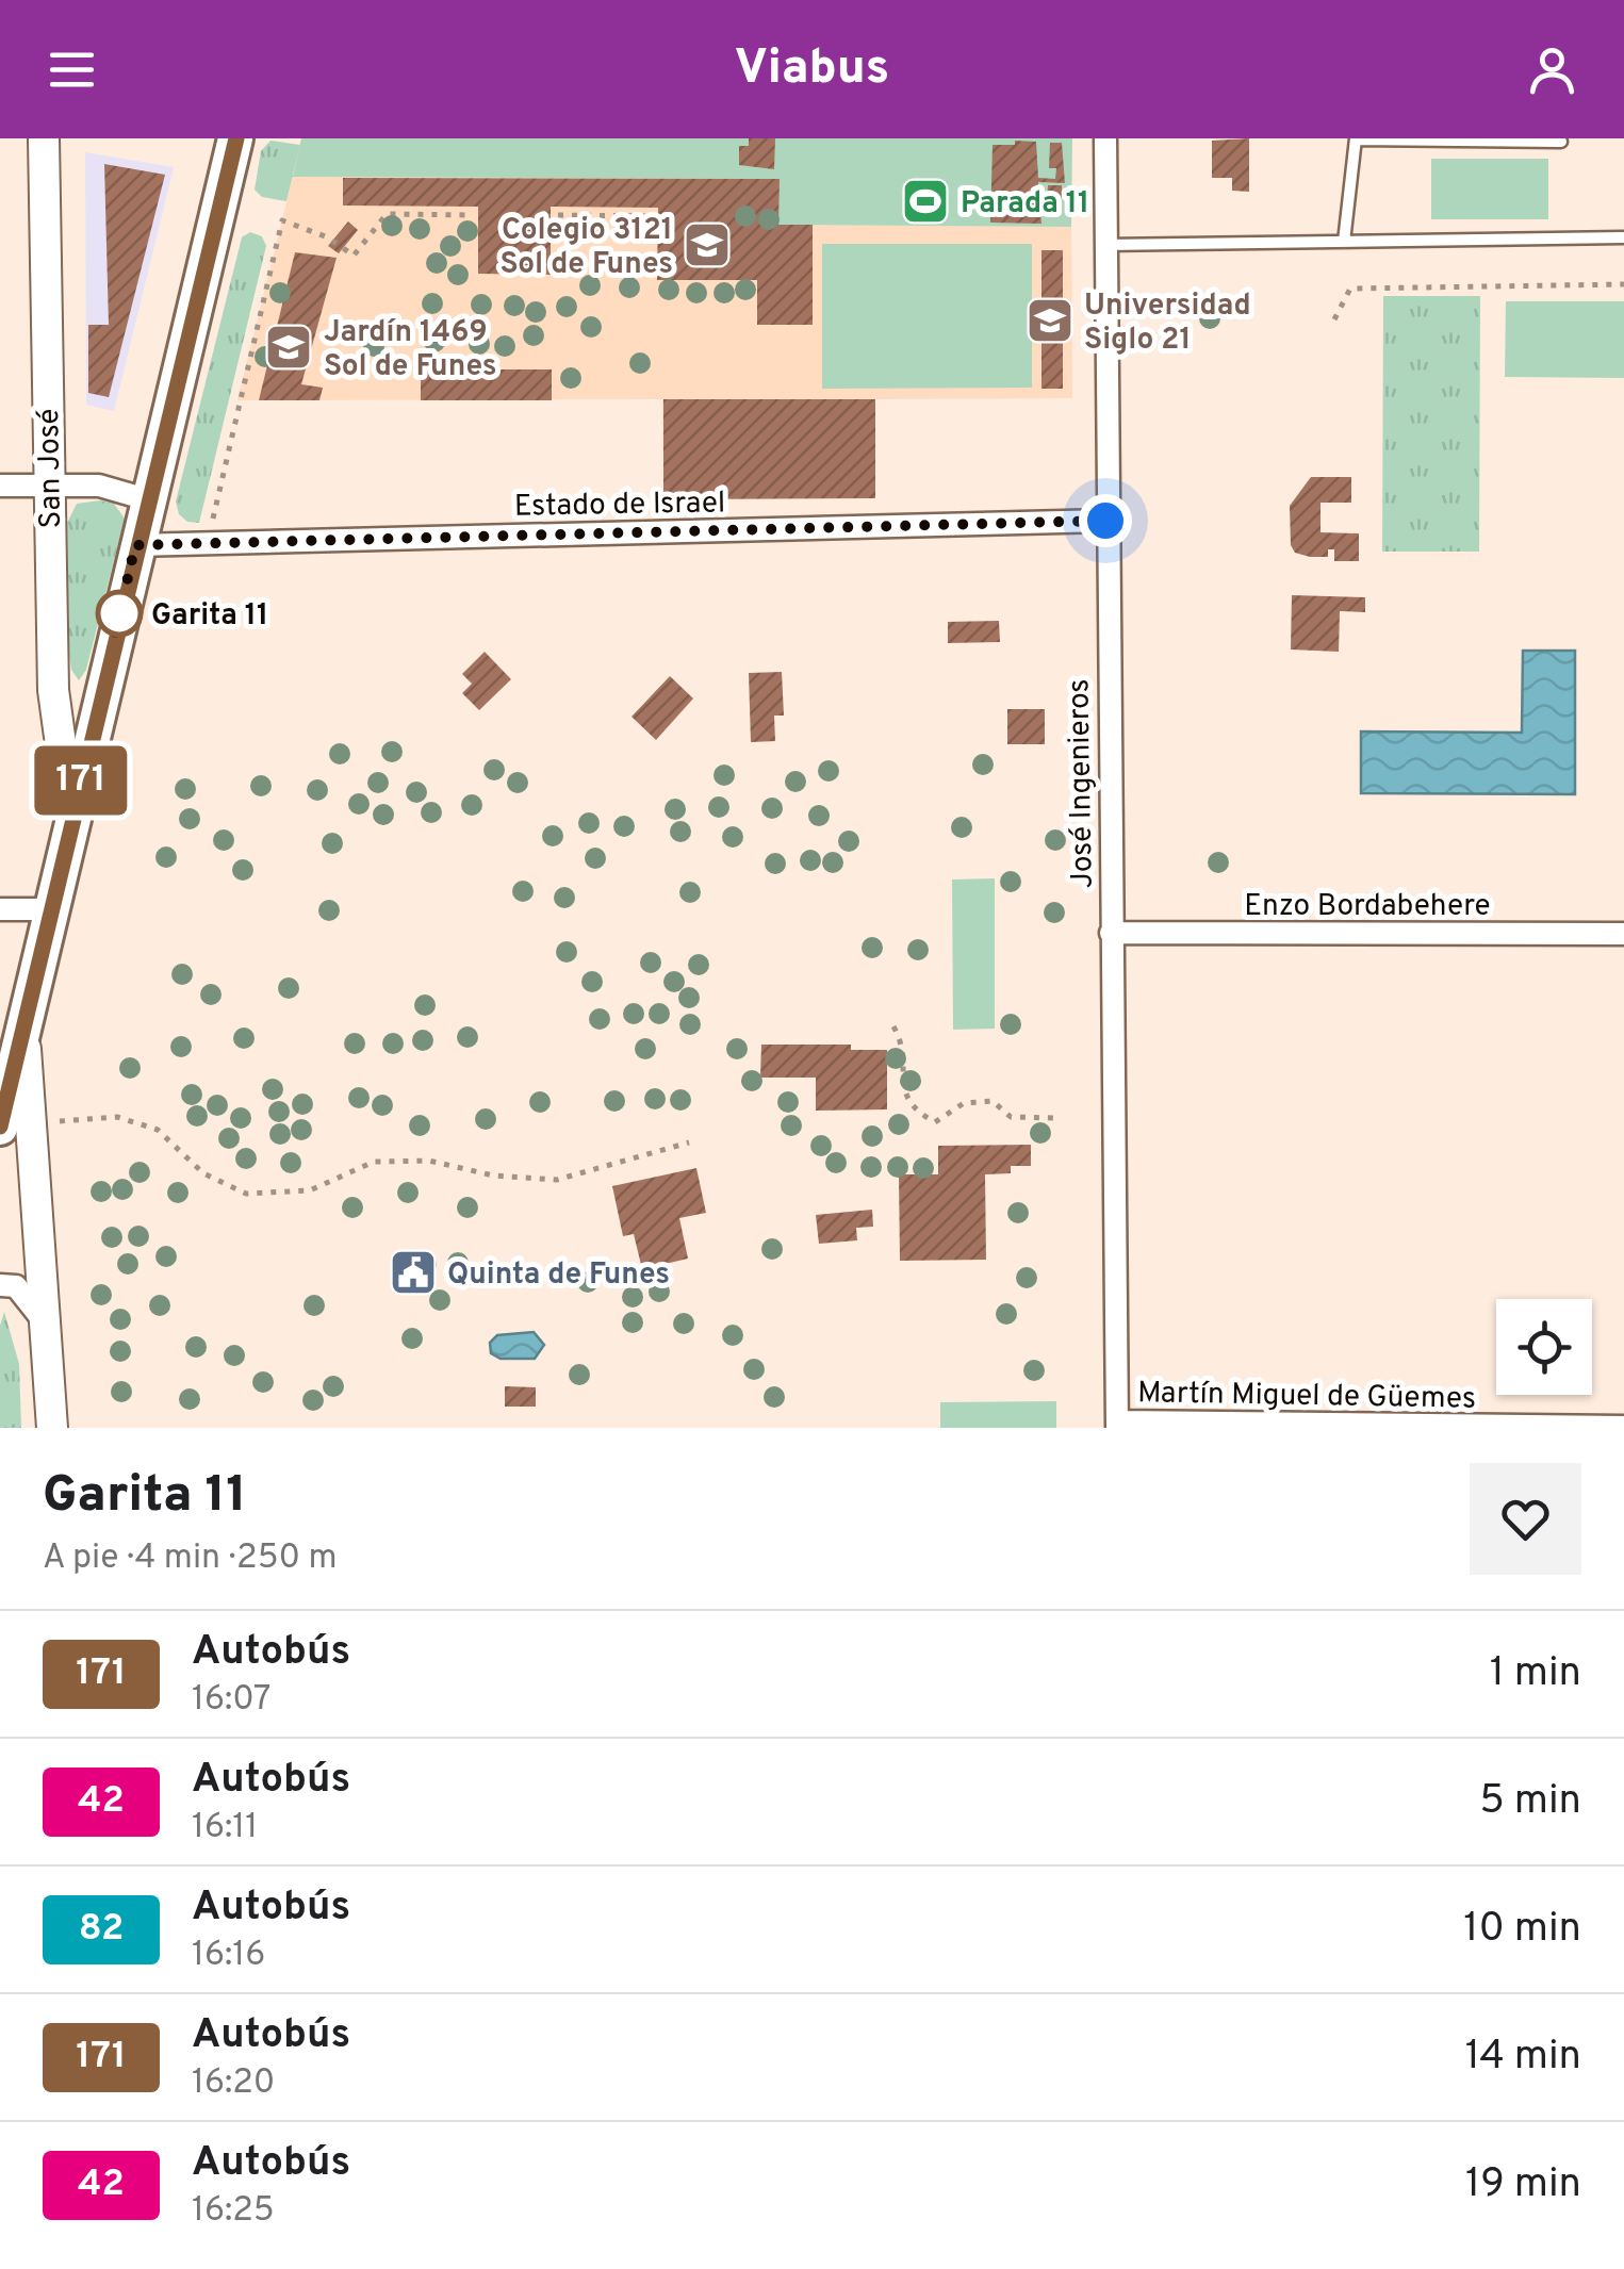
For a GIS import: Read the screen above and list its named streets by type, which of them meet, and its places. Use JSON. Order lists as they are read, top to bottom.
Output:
{
  "streets": {
    "street": [
      "San José",
      "Estado de Israel",
      "José Ingenieros",
      "Enzo Bordabehere",
      "Martín Miguel de Güemes"
    ]
  },
  "crossings": [
    ["Estado de Israel", "José Ingenieros"],
    ["José Ingenieros", "Enzo Bordabehere"],
    ["José Ingenieros", "Martín Miguel de Güemes"]
  ],
  "places": {
    "sports": ["Parada 11"],
    "school or university": ["Colegio 3121 Sol de Funes", "Universidad Siglo 21", "Jardín 1469 Sol de Funes"],
    "other": ["Garita 11"],
    "public building": ["Quinta de Funes"]
  },
  "lines": ["bus line 171"],
  "page": {
    "header": "Viabus",
    "on_map": "171",
    "heading": ["Garita 11", "A pie · 4 min · 250 m"],
    "list": [
      {
        "mark": "171",
        "name": "Autobús",
        "note": "16:07",
        "value": "1 min"
      },
      {
        "mark": "42",
        "name": "Autobús",
        "note": "16:11",
        "value": "5 min"
      },
      {
        "mark": "82",
        "name": "Autobús",
        "note": "16:16",
        "value": "10 min"
      },
      {
        "mark": "171",
        "name": "Autobús",
        "note": "16:20",
        "value": "14 min"
      },
      {
        "mark": "42",
        "name": "Autobús",
        "note": "16:25",
        "value": "19 min"
      }
    ]
  }
}
